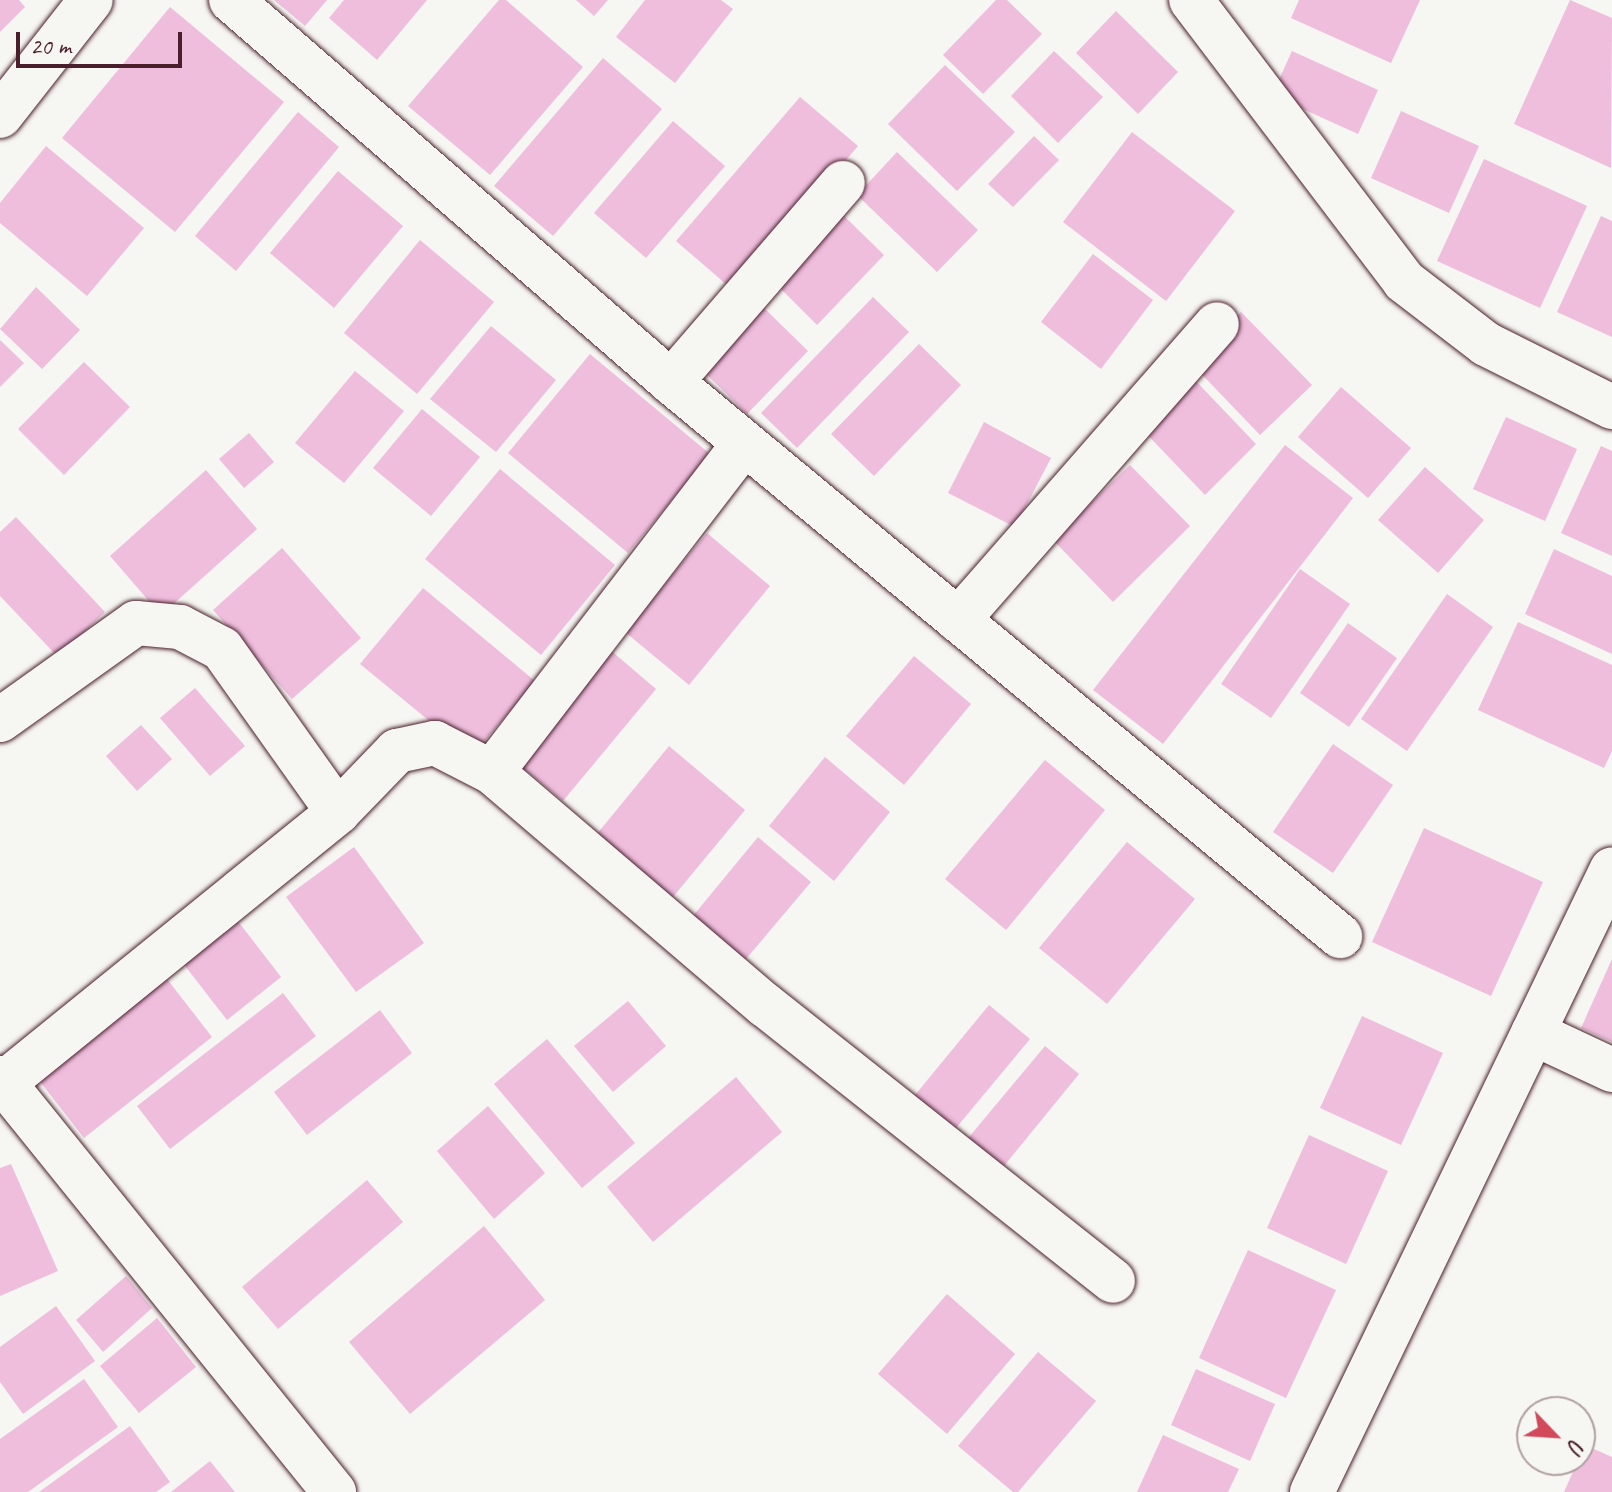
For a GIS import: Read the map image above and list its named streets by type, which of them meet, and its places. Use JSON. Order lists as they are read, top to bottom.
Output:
{
  "scale_bar": "20 m",
  "north": "bottom right"
}
